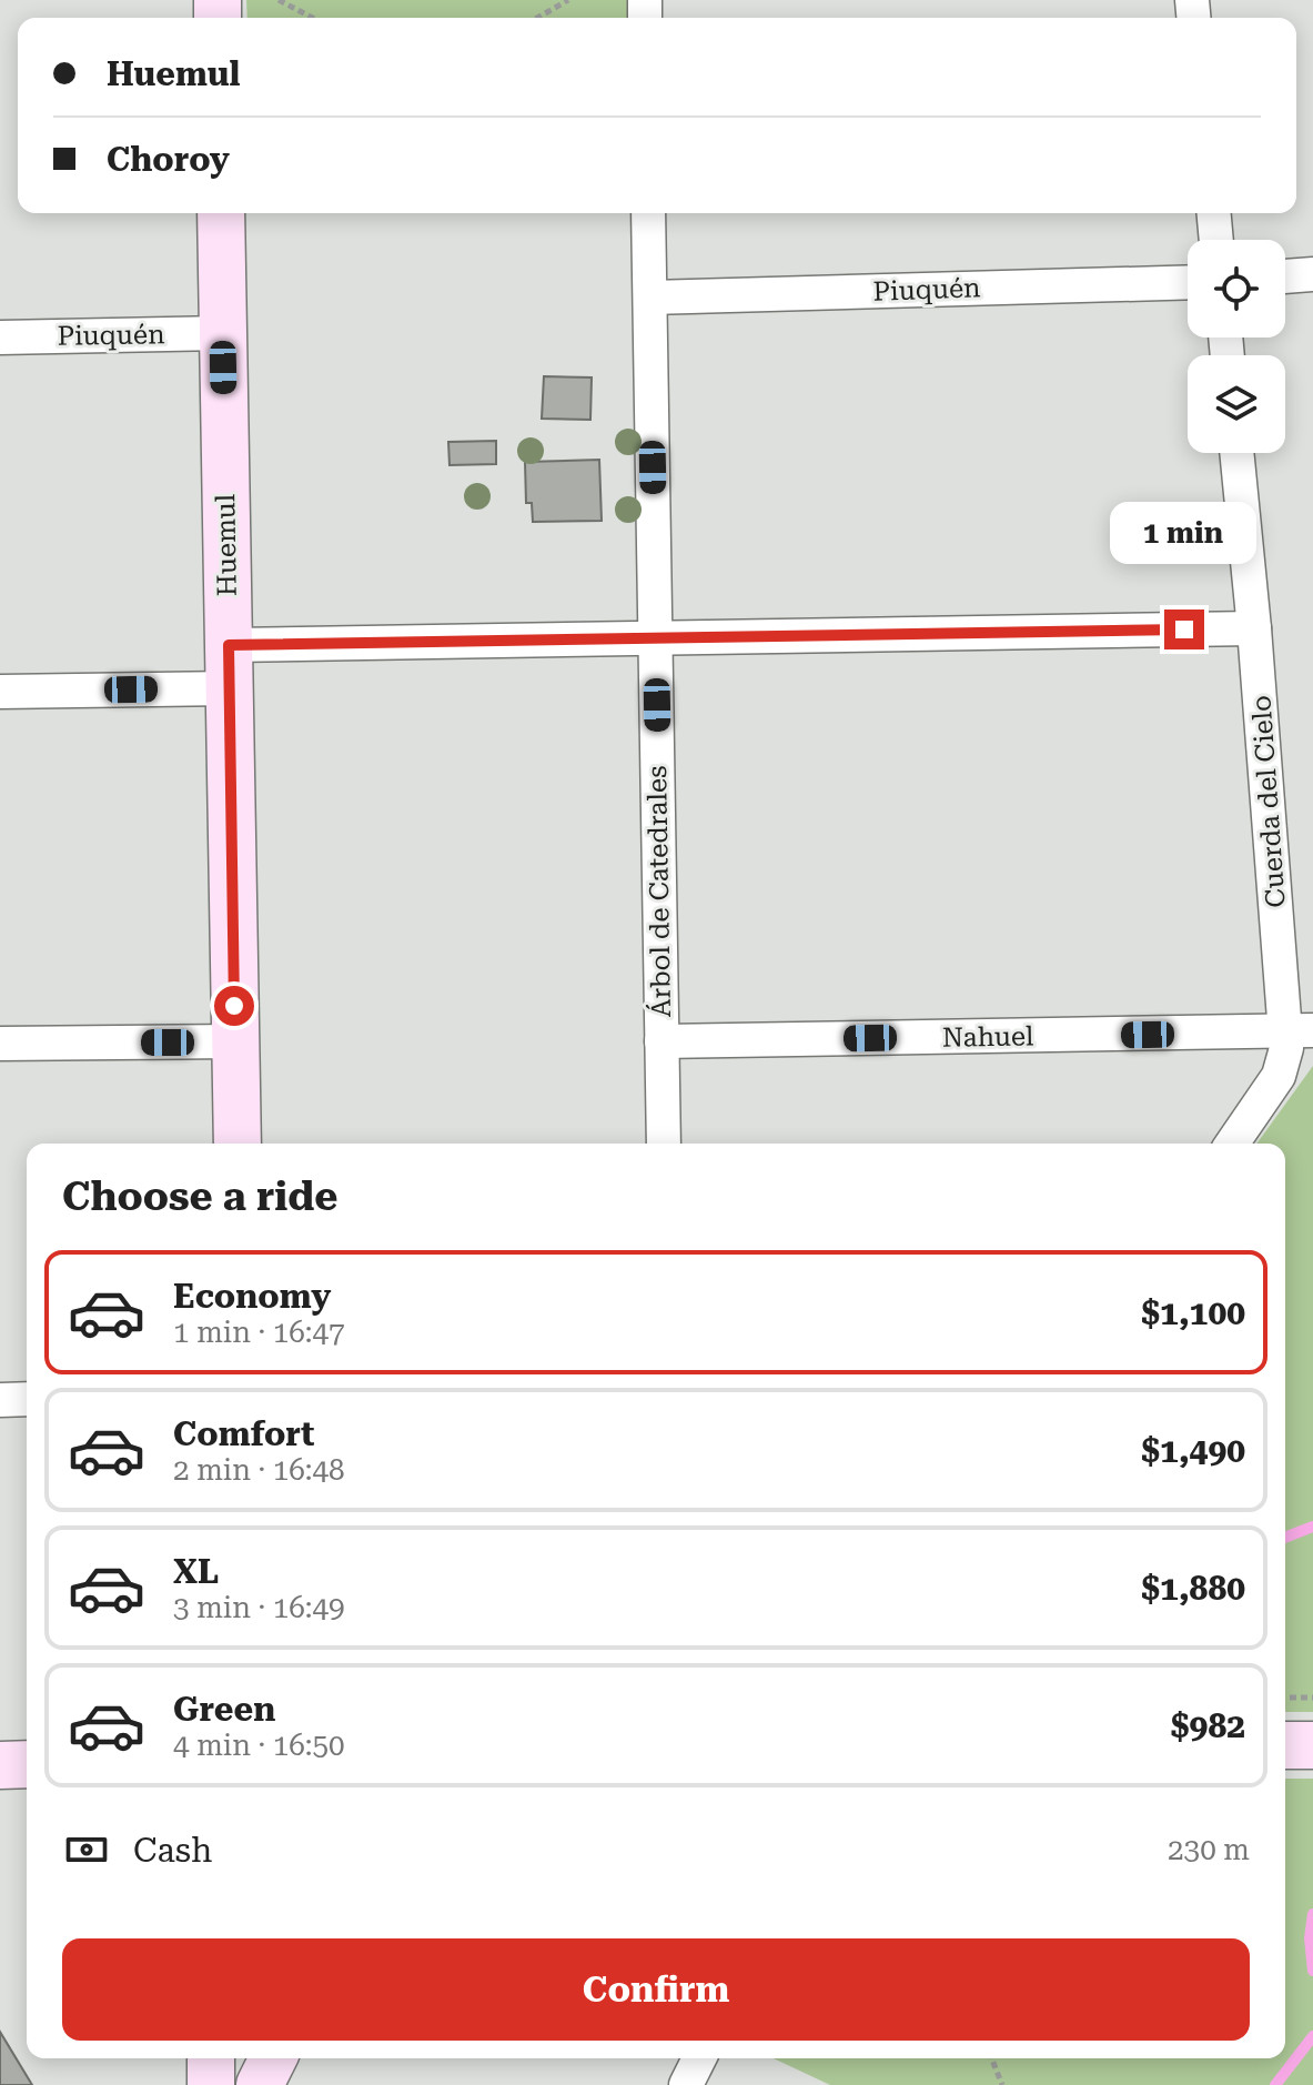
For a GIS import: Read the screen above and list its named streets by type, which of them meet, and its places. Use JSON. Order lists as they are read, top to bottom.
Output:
{
  "streets": {
    "street": [
      "Piuquén",
      "Huemul",
      "Cuerda del Cielo",
      "Árbol de Catedrales",
      "Nahuel"
    ]
  },
  "crossings": [
    ["Piuquén", "Huemul"],
    ["Piuquén", "Árbol de Catedrales"],
    ["Cuerda del Cielo", "Nahuel"],
    ["Árbol de Catedrales", "Nahuel"]
  ],
  "page": {
    "banner": ["Huemul", "Choroy"],
    "bubble": "1 min",
    "heading": "Choose a ride",
    "list": [
      {
        "name": "Economy",
        "note": "1 min · 16:47",
        "value": "$1,100"
      },
      {
        "name": "Comfort",
        "note": "2 min · 16:48",
        "value": "$1,490"
      },
      {
        "name": "XL",
        "note": "3 min · 16:49",
        "value": "$1,880"
      },
      {
        "name": "Green",
        "note": "4 min · 16:50",
        "value": "$982"
      }
    ],
    "pay": ["Cash", "230 m"],
    "buttons": "Confirm"
  }
}
